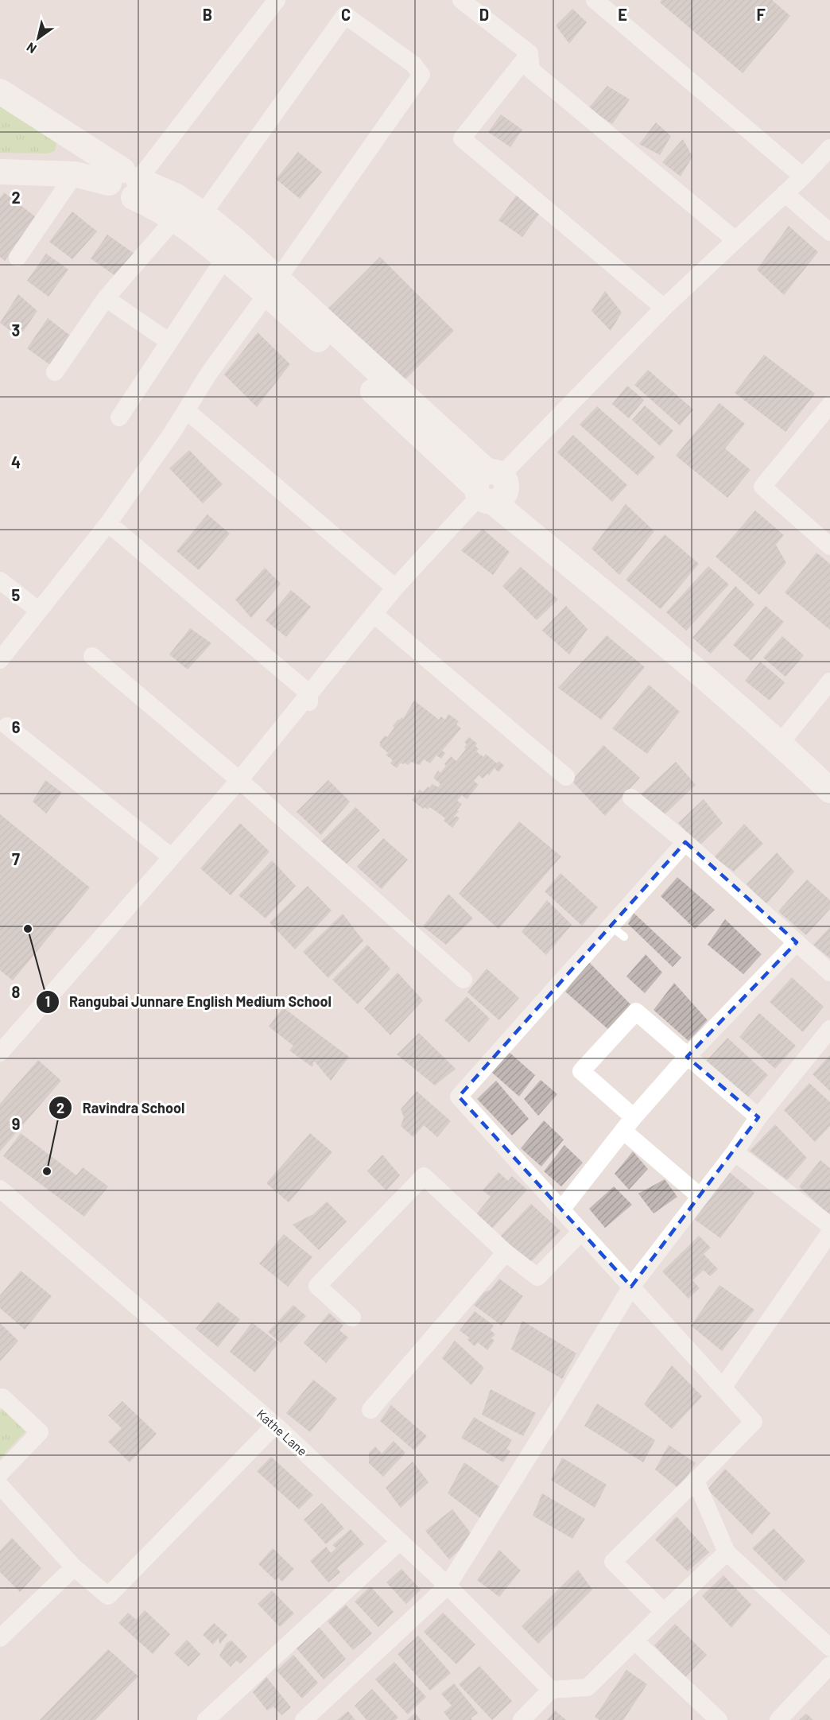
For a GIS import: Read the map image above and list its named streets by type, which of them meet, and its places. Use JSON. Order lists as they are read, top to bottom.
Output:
{
  "streets": {
    "street": ["Kathe Lane"]
  },
  "places": ["Rangubai Junnare English Medium School", "Ravindra School"],
  "north": "bottom left",
  "grid": {
    "columns": [
      "B",
      "C",
      "D",
      "E",
      "F"
    ],
    "rows": [
      "2",
      "3",
      "4",
      "5",
      "6",
      "7",
      "8",
      "9"
    ]
  }
}
